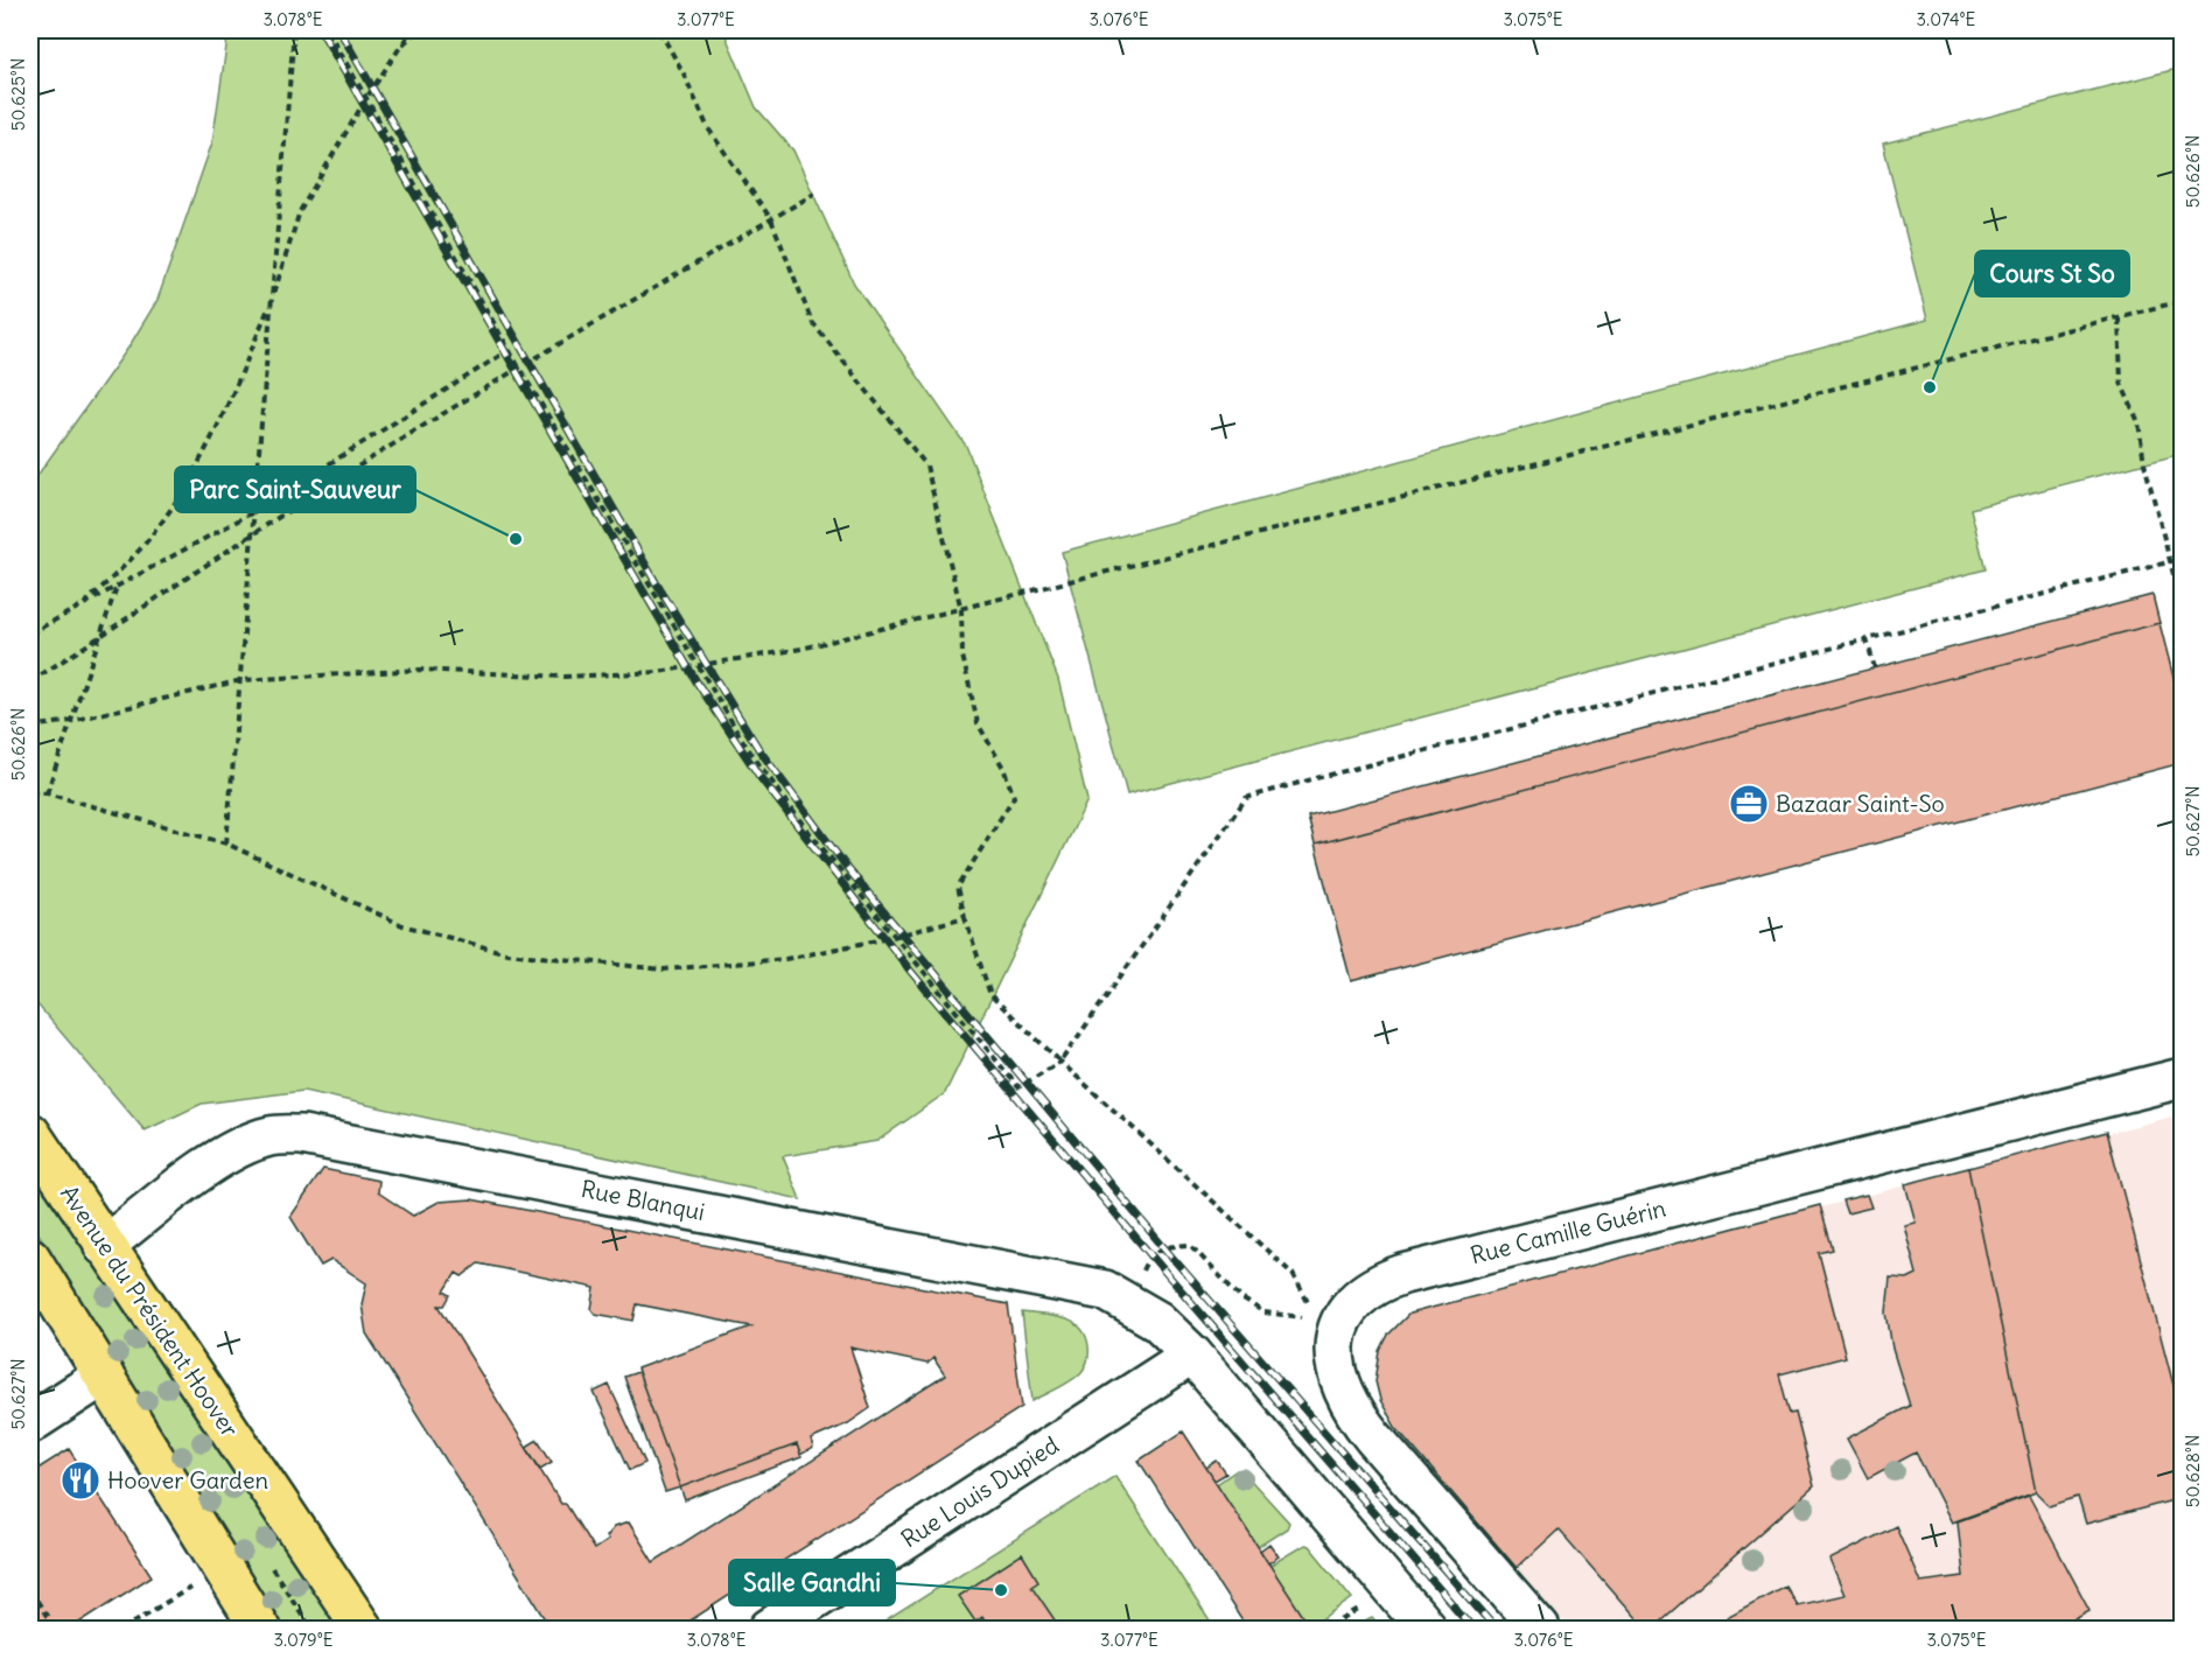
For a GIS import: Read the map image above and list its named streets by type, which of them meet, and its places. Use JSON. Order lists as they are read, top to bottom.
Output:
{
  "streets": {
    "main road": ["Avenue du Président Hoover"],
    "street": ["Rue Blanqui", "Rue Camille Guérin", "Rue Louis Dupied"]
  },
  "crossings": [
    ["Rue Blanqui", "Avenue du Président Hoover"],
    ["Rue Blanqui", "Rue Louis Dupied"]
  ],
  "places": {
    "other": ["Cours St So", "Parc Saint-Sauveur", "Salle Gandhi"],
    "office": ["Bazaar Saint-So"],
    "restaurant": ["Hoover Garden"]
  },
  "coordinates": [
    "3.078°E",
    "3.077°E",
    "3.076°E",
    "3.075°E",
    "3.074°E",
    "50.625°N",
    "50.626°N",
    "50.627°N",
    "50.628°N",
    "3.079°E"
  ]
}
